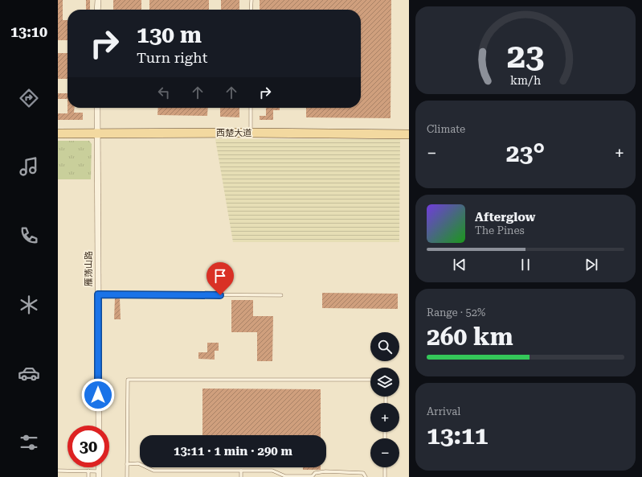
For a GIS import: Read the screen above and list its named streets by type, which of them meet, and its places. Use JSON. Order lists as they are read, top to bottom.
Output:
{
  "streets": {
    "main road": ["西楚大道"],
    "street": ["雁荡山路"]
  },
  "crossings": [
    ["西楚大道", "雁荡山路"]
  ],
  "page": {
    "tabs": "13:10",
    "turn": ["130 m", "Turn right"],
    "tile": [
      "Climate",
      ["Range · 52%", "260 km"],
      ["Arrival", "13:11"]
    ],
    "heat": ["−", "23°", "+"],
    "song": ["Afterglow", "The Pines"],
    "map_buttons": ["+", "−"],
    "limit": "30",
    "trip": "13:11 · 1 min · 290 m",
    "gauge": ["23", "km/h"]
  }
}
